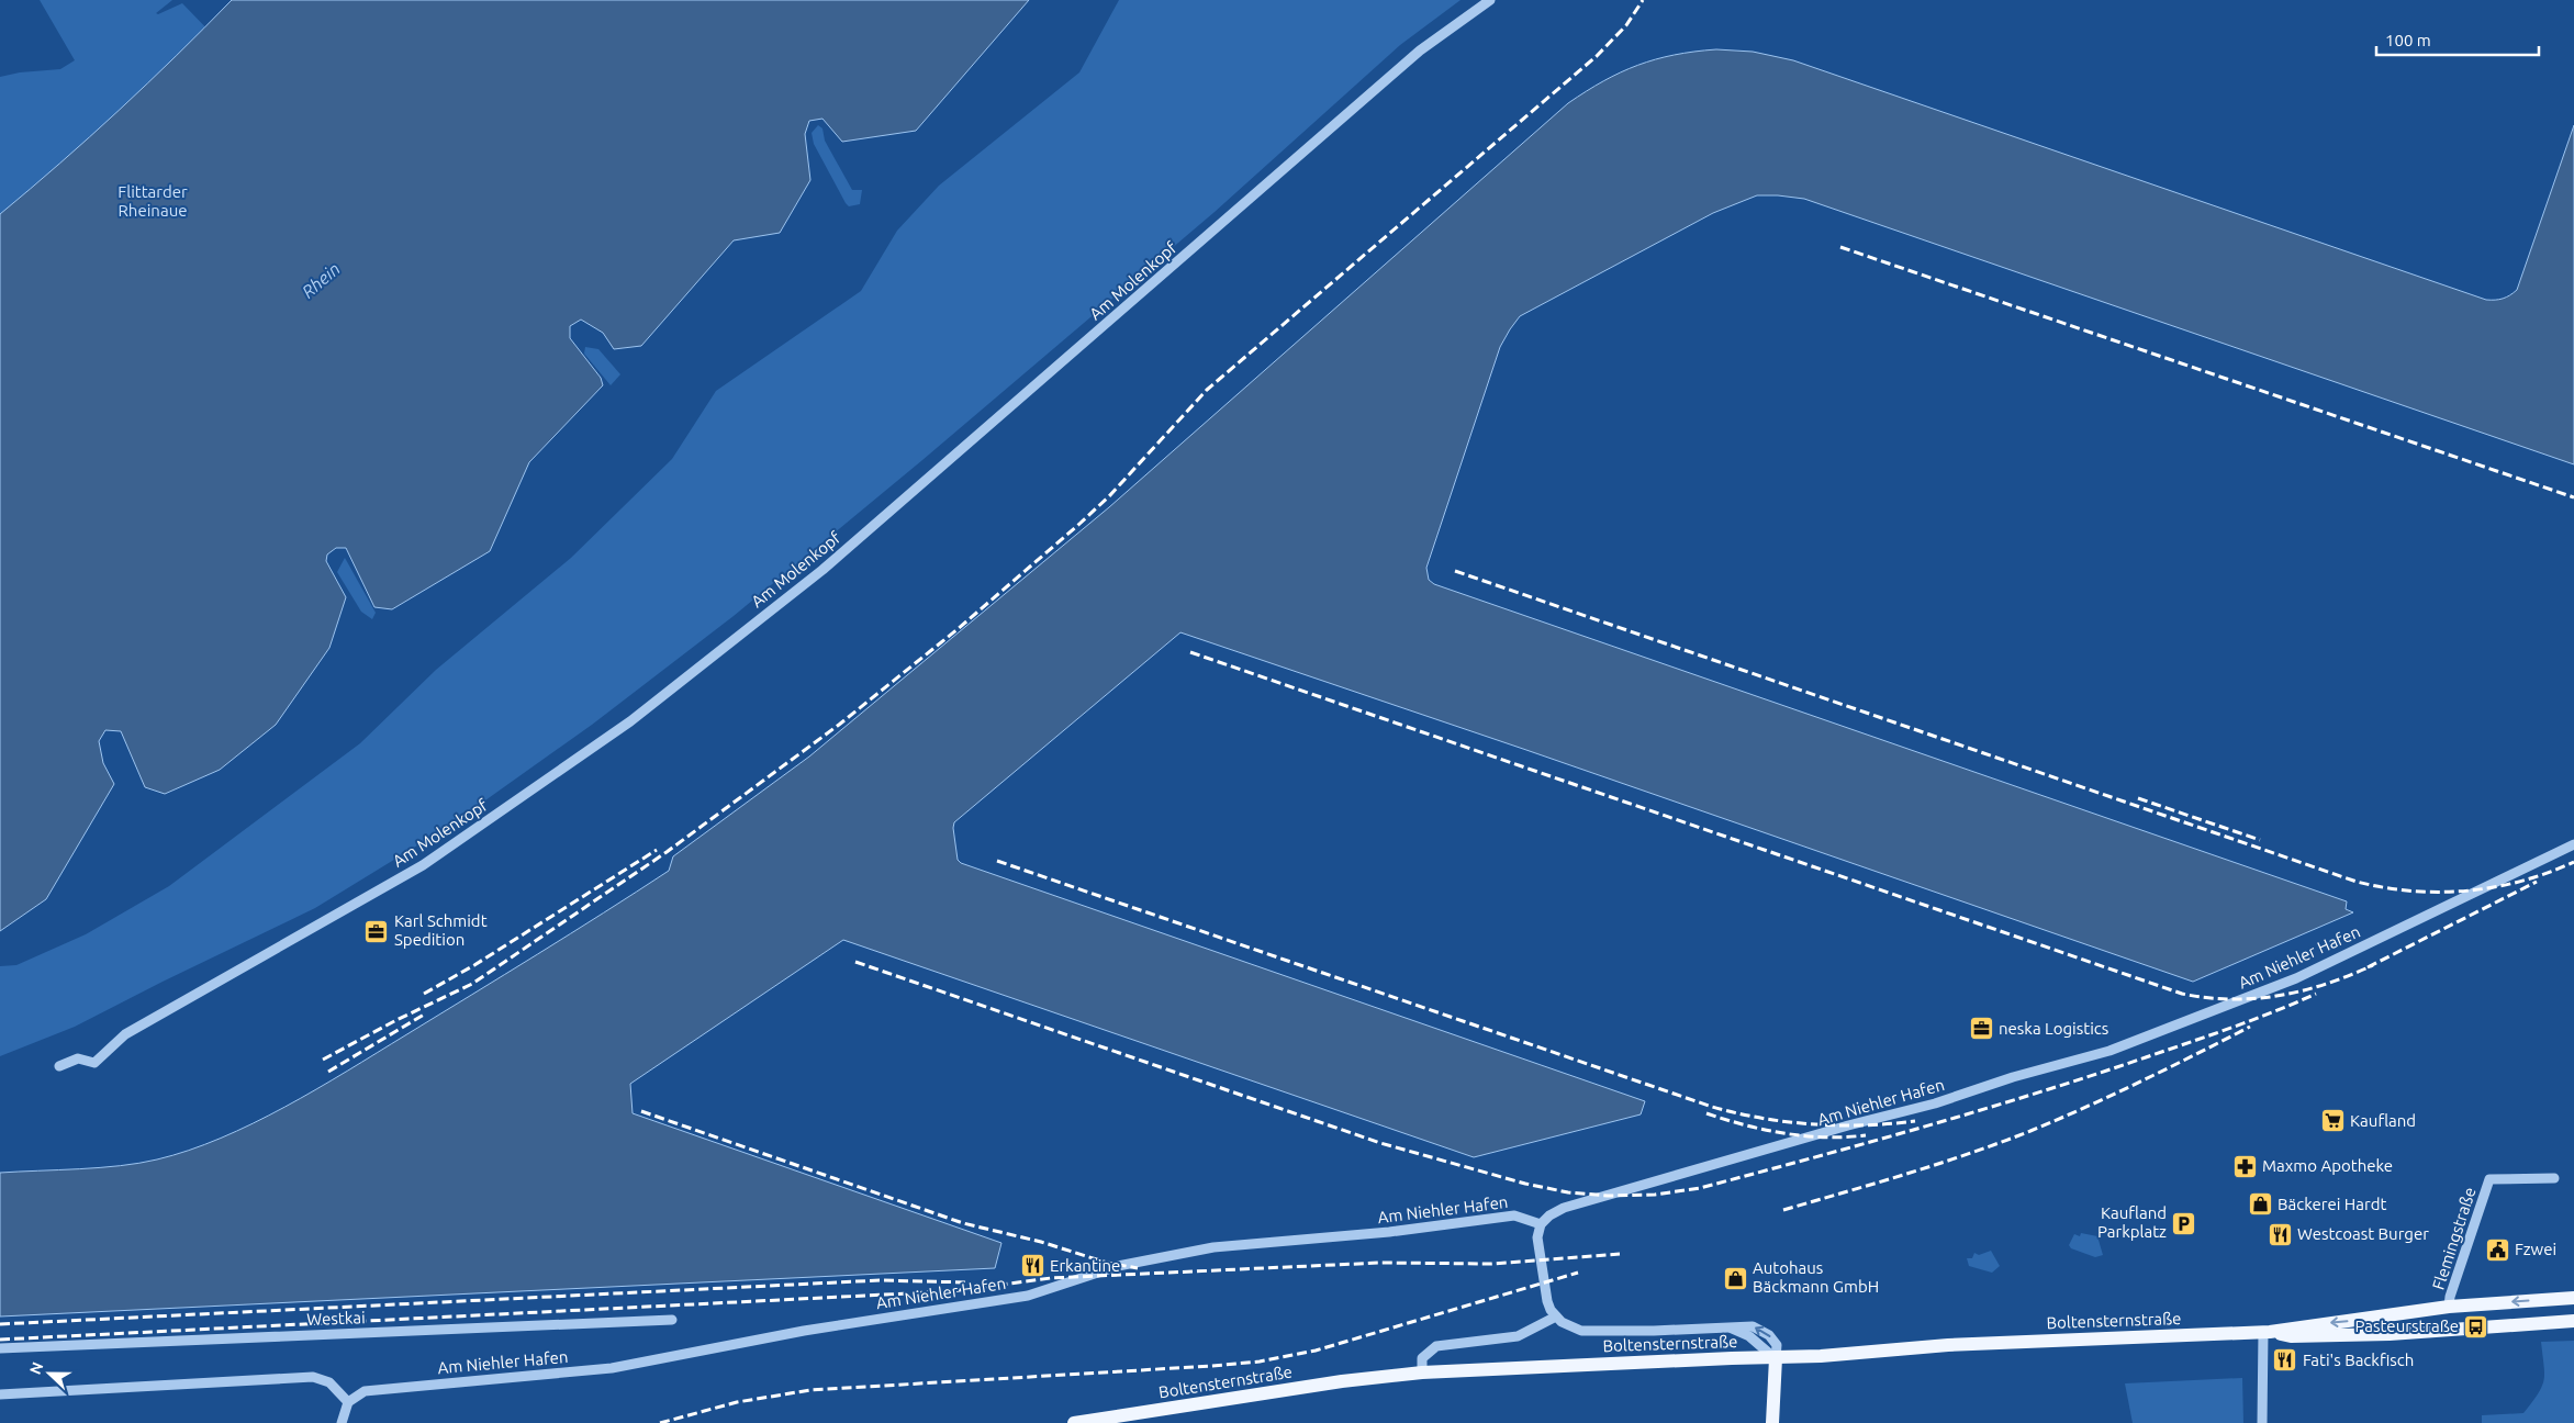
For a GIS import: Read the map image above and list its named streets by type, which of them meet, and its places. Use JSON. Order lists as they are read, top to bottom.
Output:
{
  "streets": {
    "main road": ["Boltensternstraße"],
    "street": [
      "Am Molenkopf",
      "Am Niehler Hafen",
      "Flemingstraße",
      "Westkai"
    ]
  },
  "crossings": [
    ["Flemingstraße", "Boltensternstraße"]
  ],
  "water": ["Rhein"],
  "parks": ["Flittarder Rheinaue"],
  "places": {
    "office": ["Karl Schmidt Spedition", "neska Logistics"],
    "supermarket": ["Kaufland"],
    "pharmacy": ["Maxmo Apotheke"],
    "shop": ["Bäckerei Hardt", "Autohaus Bäckmann GmbH"],
    "parking": ["Kaufland Parkplatz"],
    "restaurant": ["Westcoast Burger", "Erkantine", "Fati's Backfisch"],
    "public building": ["Fzwei"],
    "bus stop": ["Pasteurstraße"]
  },
  "scale_bar": "100 m",
  "north": "left"
}
